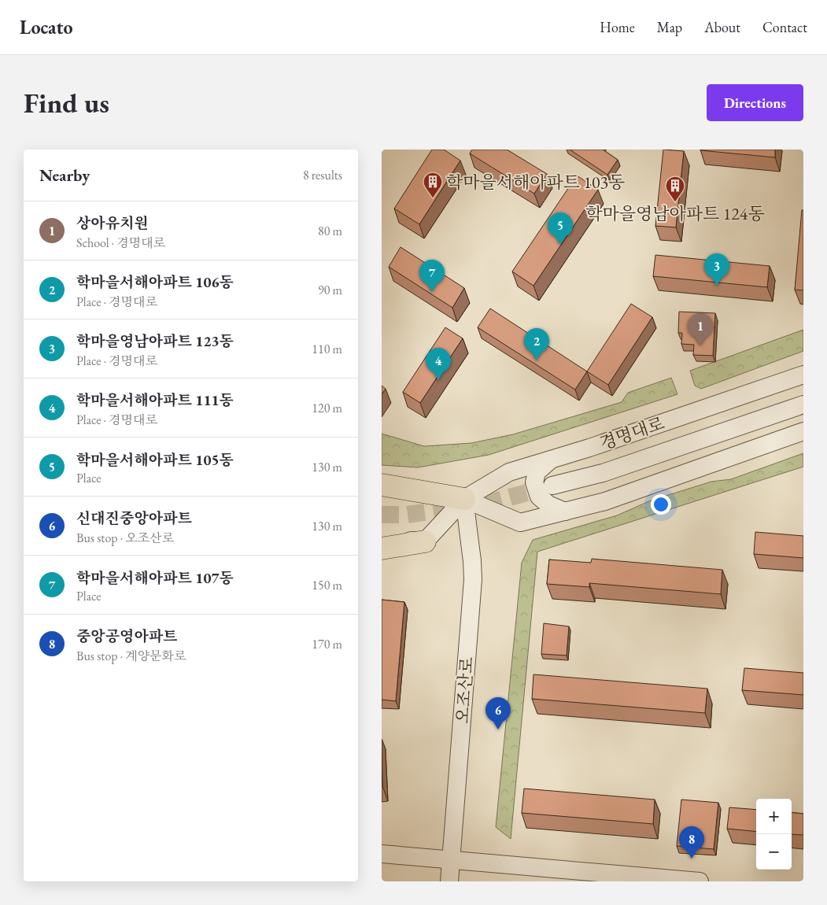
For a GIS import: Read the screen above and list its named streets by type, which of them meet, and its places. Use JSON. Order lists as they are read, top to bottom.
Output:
{
  "streets": {
    "street": ["경명대로", "오조산로"]
  },
  "crossings": [
    ["경명대로", "오조산로"]
  ],
  "places": {
    "building": ["학마을서해아파트 103동", "학마을영남아파트 124동"]
  },
  "page": {
    "header": "Locato",
    "nav": [
      "Home",
      "Map",
      "About",
      "Contact"
    ],
    "buttons": "Directions",
    "title": "Find us",
    "heading": ["Nearby", "8 results"],
    "list": [
      {
        "mark": "1",
        "name": "상아유치원",
        "note": "School · 경명대로",
        "value": "80 m"
      },
      {
        "mark": "2",
        "name": "학마을서해아파트 106동",
        "note": "Place · 경명대로",
        "value": "90 m"
      },
      {
        "mark": "3",
        "name": "학마을영남아파트 123동",
        "note": "Place · 경명대로",
        "value": "110 m"
      },
      {
        "mark": "4",
        "name": "학마을서해아파트 111동",
        "note": "Place · 경명대로",
        "value": "120 m"
      },
      {
        "mark": "5",
        "name": "학마을서해아파트 105동",
        "note": "Place",
        "value": "130 m"
      },
      {
        "mark": "6",
        "name": "신대진중앙아파트",
        "note": "Bus stop · 오조산로",
        "value": "130 m"
      },
      {
        "mark": "7",
        "name": "학마을서해아파트 107동",
        "note": "Place",
        "value": "150 m"
      },
      {
        "mark": "8",
        "name": "중앙공영아파트",
        "note": "Bus stop · 계양문화로",
        "value": "170 m"
      }
    ],
    "pins": [
      "5",
      "3",
      "7",
      "1",
      "2",
      "4",
      "6",
      "8"
    ],
    "map_buttons": ["+", "−"]
  }
}
